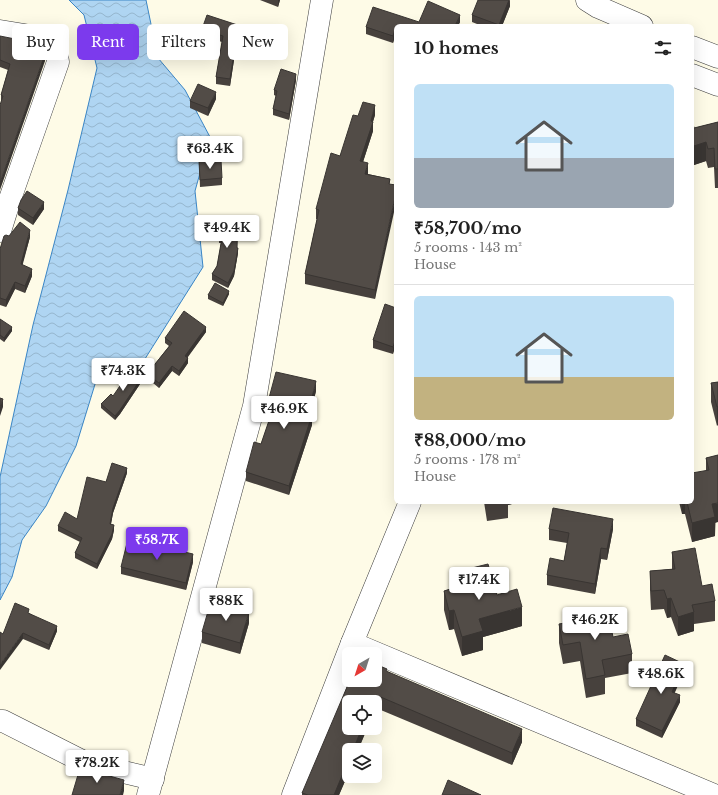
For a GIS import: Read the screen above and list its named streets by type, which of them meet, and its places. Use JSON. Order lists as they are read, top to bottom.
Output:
{
  "north": "bottom left",
  "page": {
    "chip": [
      "Buy",
      "Rent",
      "Filters",
      "New"
    ],
    "heading": "10 homes",
    "list": [
      {
        "name": "₹58,700/mo",
        "note": "5 rooms · 143 m² · House"
      },
      {
        "name": "₹88,000/mo",
        "note": "5 rooms · 178 m² · House"
      }
    ],
    "price": [
      "₹63.4K",
      "₹49.4K",
      "₹74.3K",
      "₹46.9K",
      "₹58.7K",
      "₹17.4K",
      "₹88K",
      "₹46.2K",
      "₹48.6K",
      "₹78.2K"
    ]
  }
}
